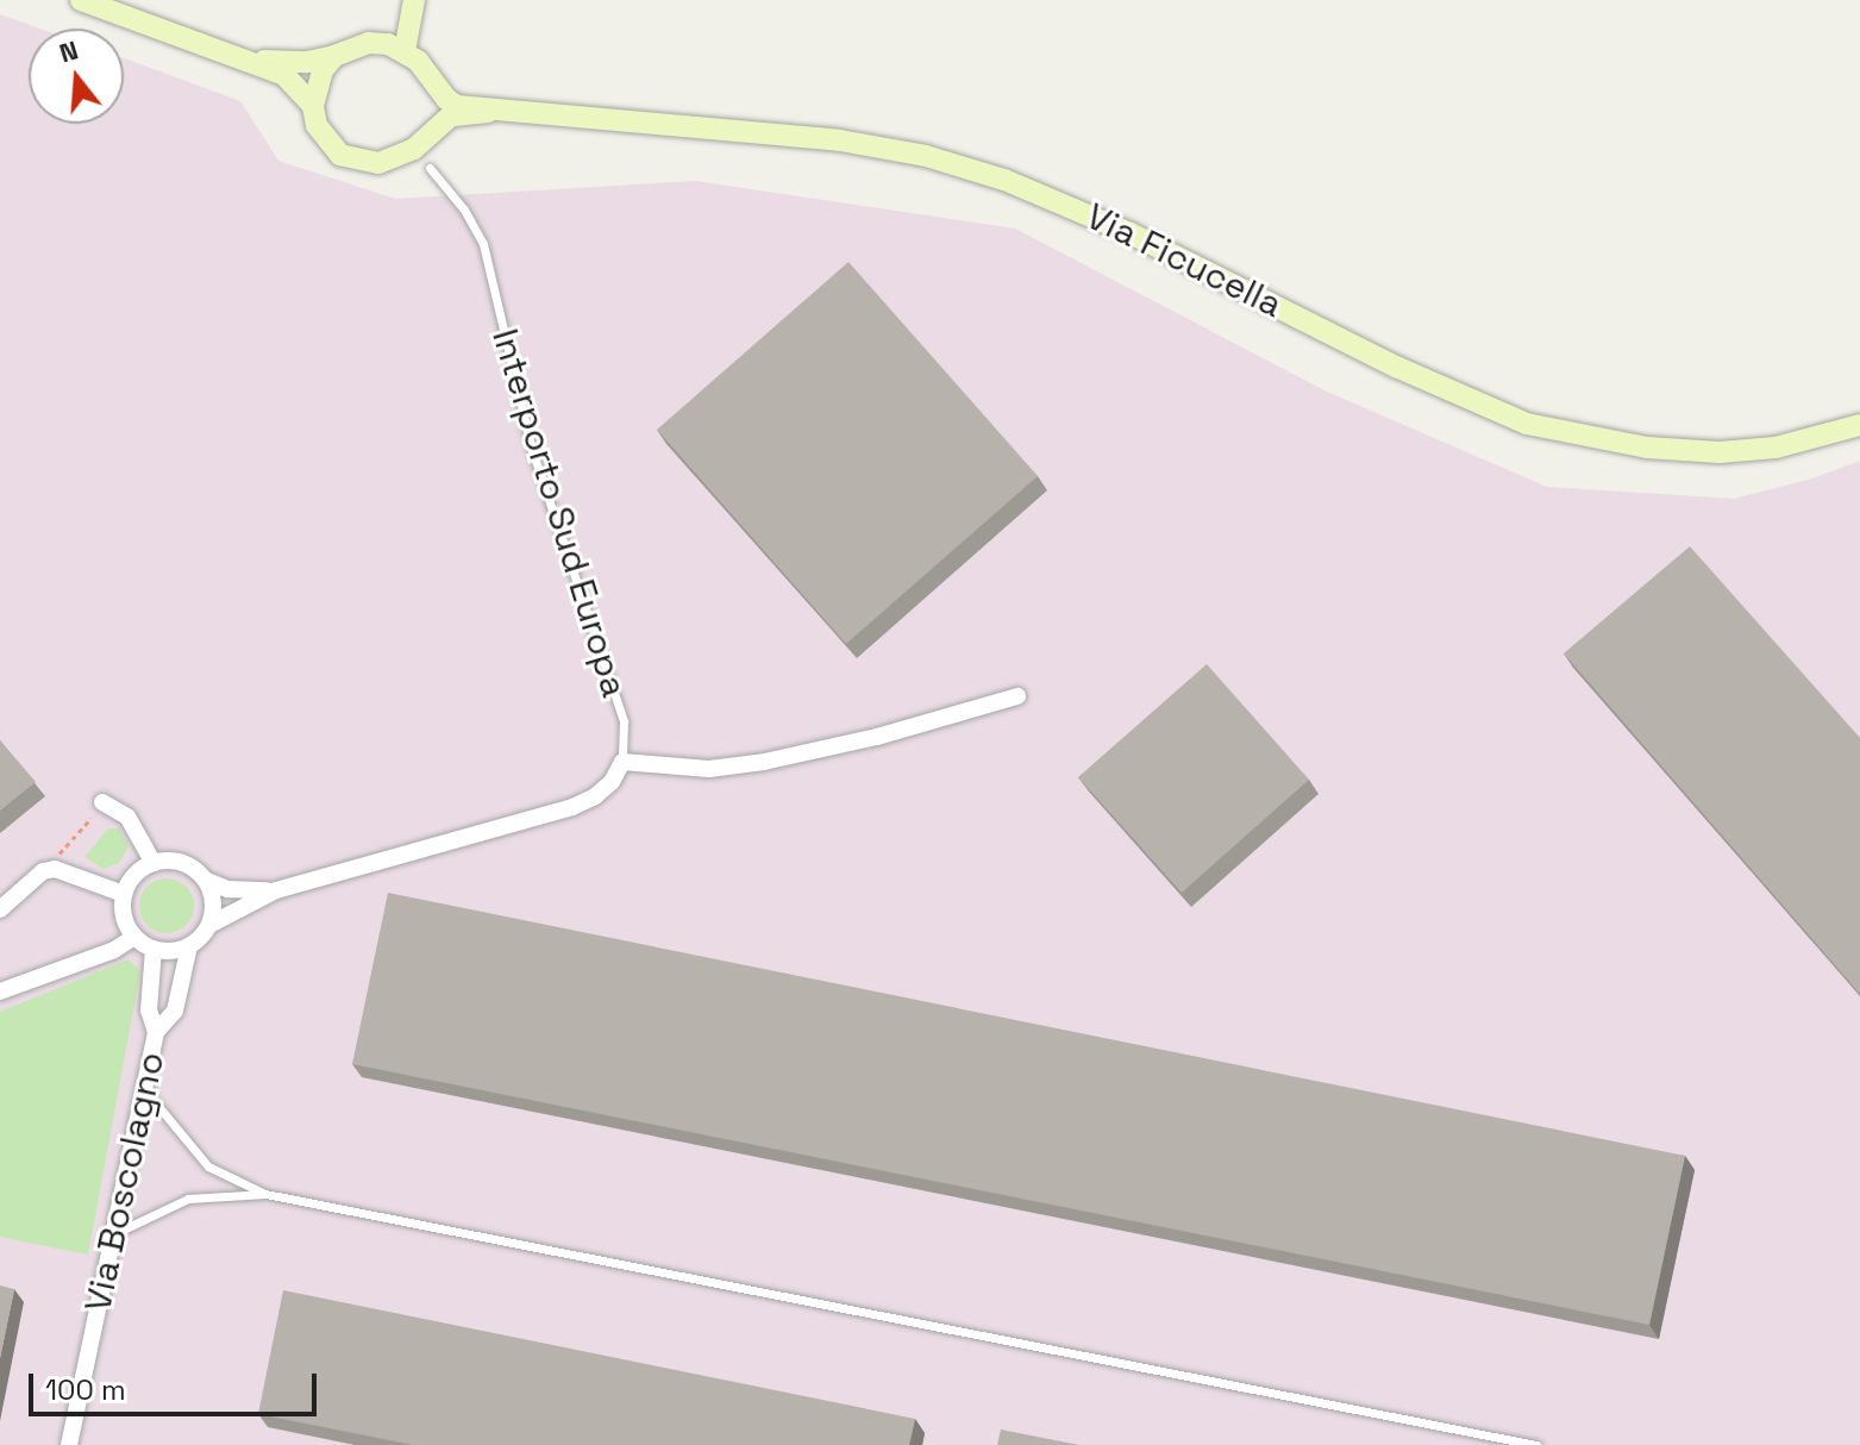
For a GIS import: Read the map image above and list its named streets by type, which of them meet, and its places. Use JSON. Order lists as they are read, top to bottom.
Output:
{
  "streets": {
    "street": ["Via Ficucella", "Via Boscolagno"],
    "lane": ["Interporto Sud Europa"]
  },
  "scale_bar": "100 m",
  "north": "top"
}
